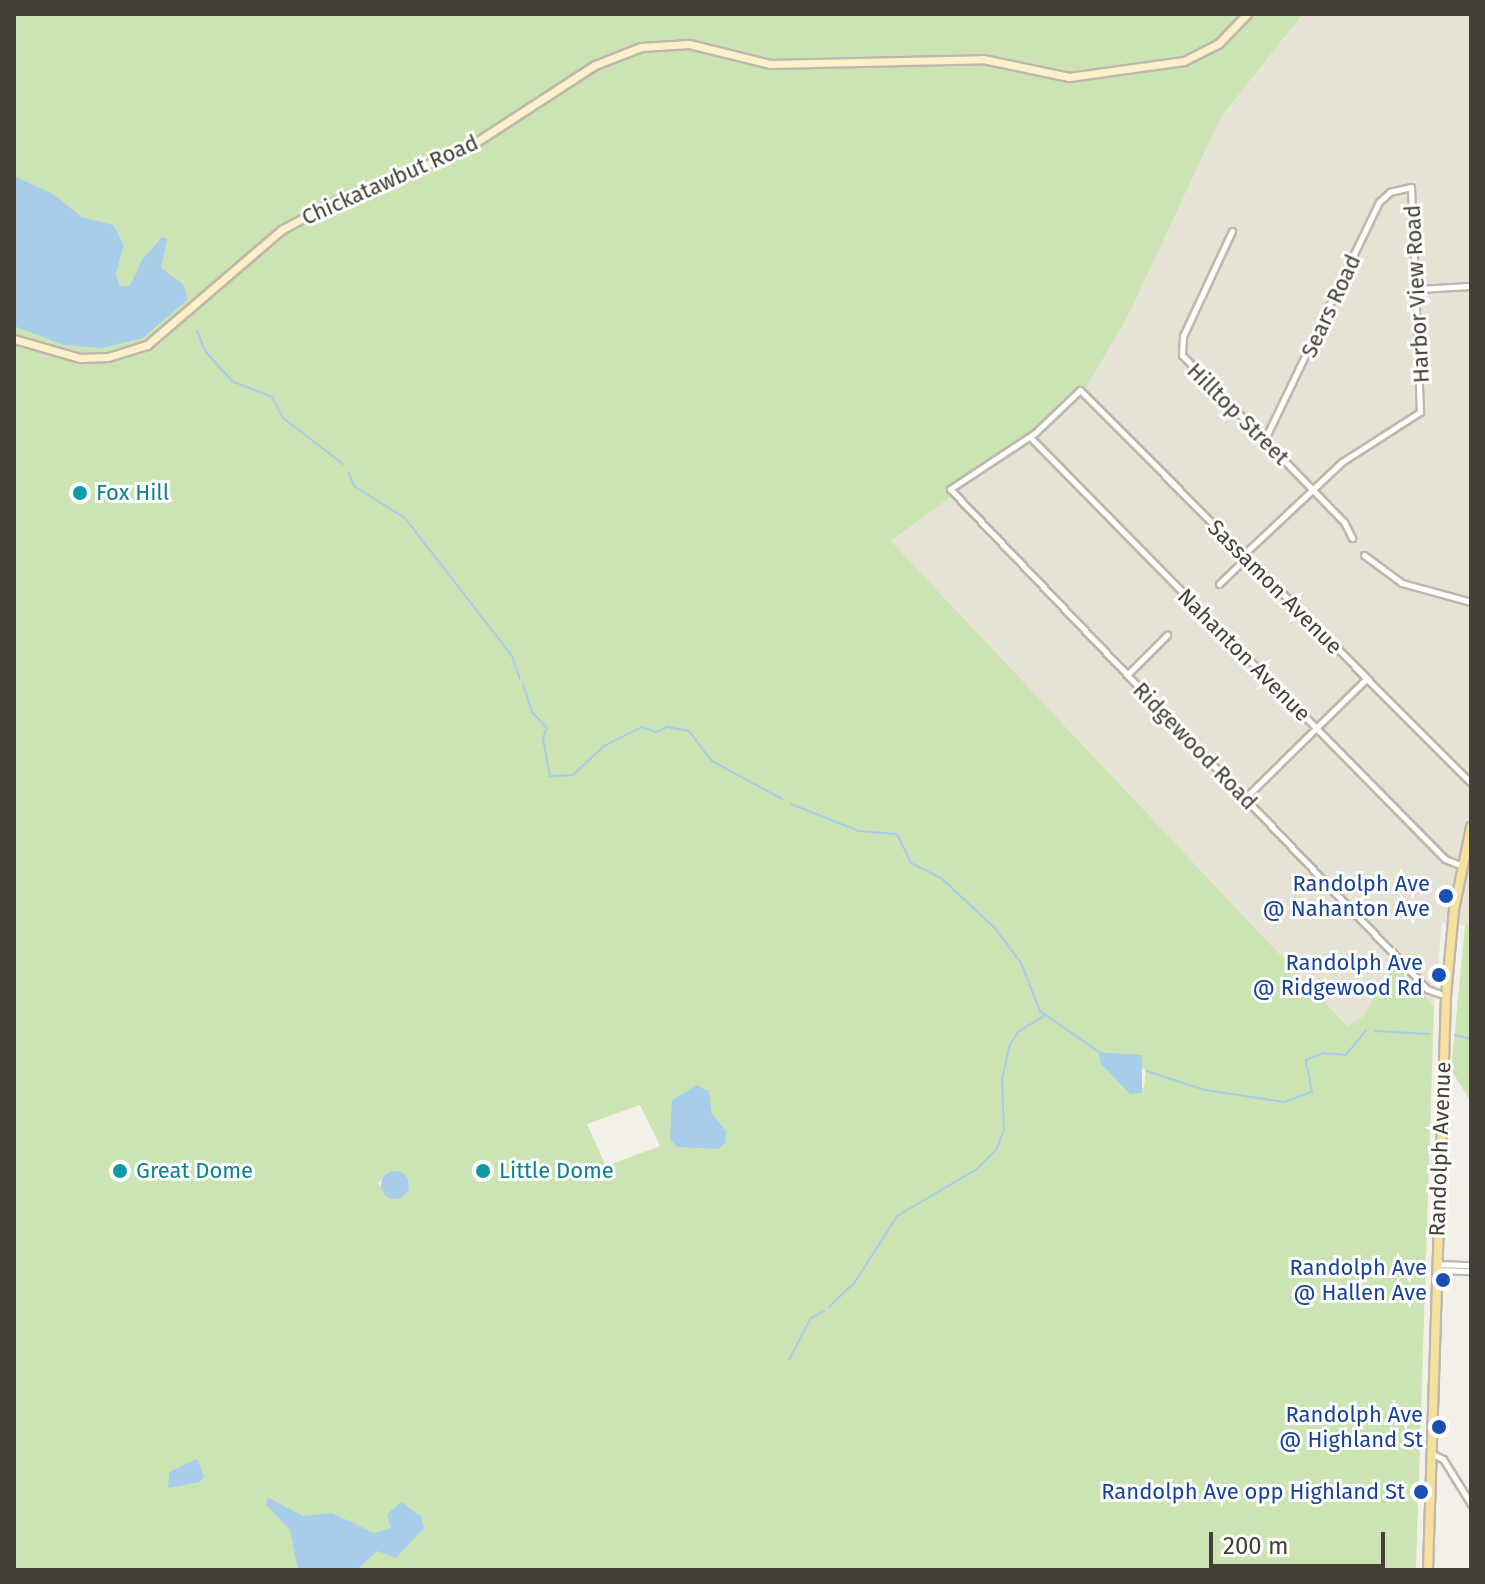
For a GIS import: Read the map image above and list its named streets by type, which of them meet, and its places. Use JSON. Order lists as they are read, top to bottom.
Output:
{
  "streets": {
    "main road": ["Chickatawbut Road", "Randolph Avenue"],
    "street": [
      "Harbor View Road",
      "Sears Road",
      "Hilltop Street",
      "Sassamon Avenue",
      "Nahanton Avenue",
      "Ridgewood Road"
    ]
  },
  "crossings": [
    ["Harbor View Road", "Sears Road"],
    ["Harbor View Road", "Hilltop Street"],
    ["Harbor View Road", "Sassamon Avenue"],
    ["Sears Road", "Hilltop Street"],
    ["Sassamon Avenue", "Nahanton Avenue"],
    ["Sassamon Avenue", "Ridgewood Road"],
    ["Nahanton Avenue", "Ridgewood Road"],
    ["Nahanton Avenue", "Randolph Avenue"],
    ["Ridgewood Road", "Randolph Avenue"]
  ],
  "places": [
    "Fox Hill",
    "Randolph Ave @ Nahanton Ave",
    "Randolph Ave @ Ridgewood Rd",
    "Great Dome",
    "Little Dome",
    "Randolph Ave @ Hallen Ave",
    "Randolph Ave @ Highland St",
    "Randolph Ave opp Highland St"
  ],
  "scale_bar": "200 m"
}
